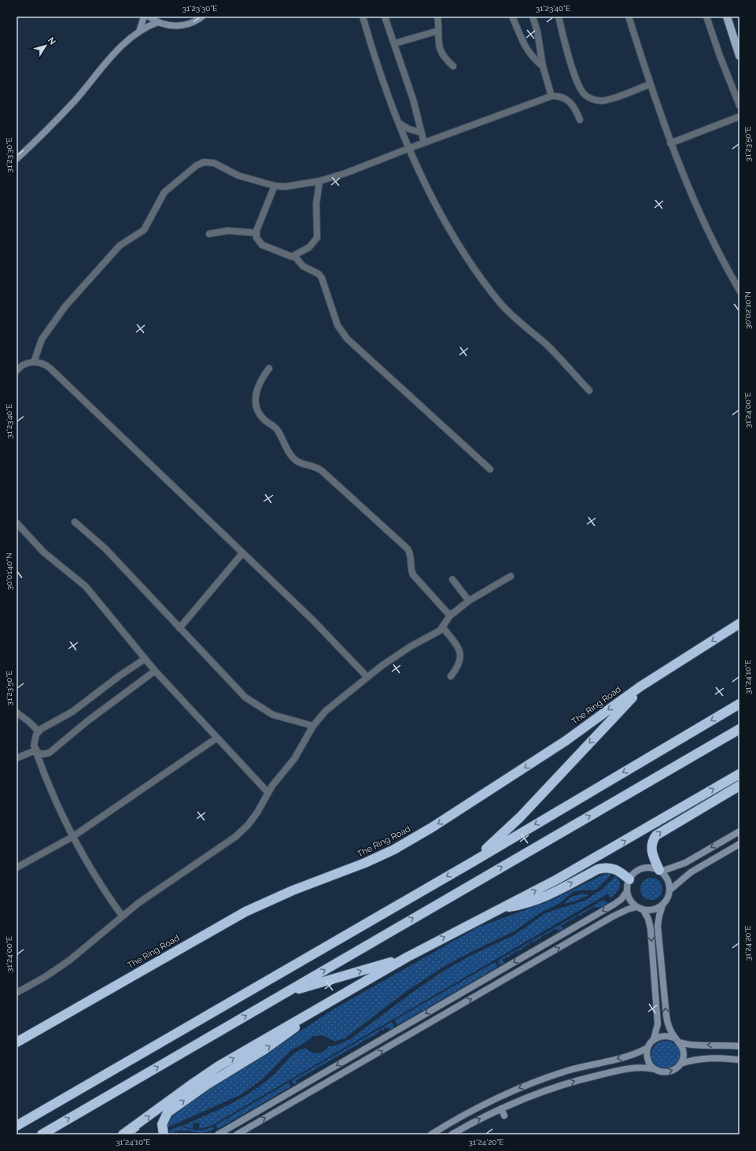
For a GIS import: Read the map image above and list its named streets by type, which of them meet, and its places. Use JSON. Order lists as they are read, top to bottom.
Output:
{
  "streets": {
    "highway": ["The Ring Road"]
  },
  "north": "top right",
  "coordinates": [
    "31°23'30\"E",
    "31°23'40\"E",
    "31°23'50\"E",
    "30°02'10\"N",
    "31°24'00\"E",
    "30°01'40\"N",
    "31°24'10\"E",
    "31°24'20\"E"
  ]
}
